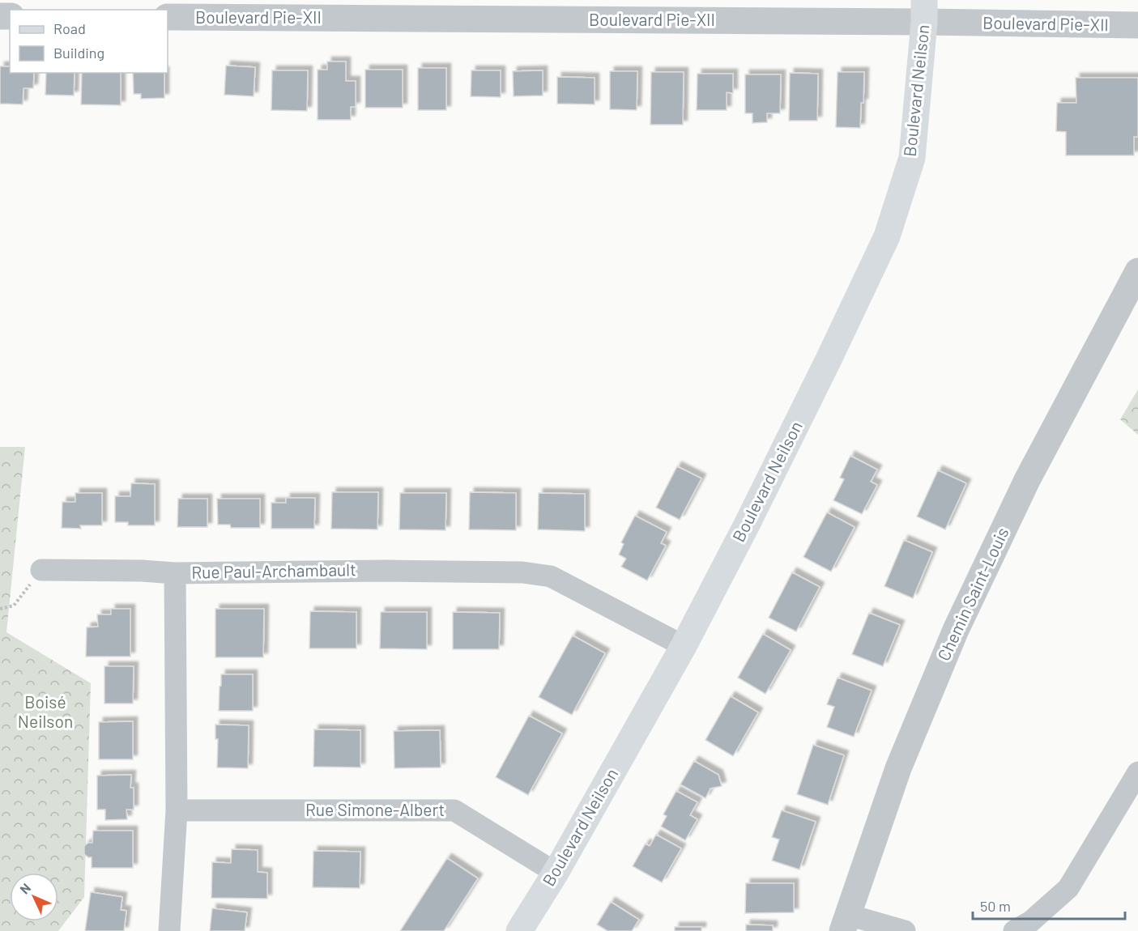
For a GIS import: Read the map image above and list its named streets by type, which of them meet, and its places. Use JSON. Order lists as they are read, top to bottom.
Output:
{
  "streets": {
    "main road": ["Boulevard Neilson"],
    "street": [
      "Boulevard Pie-XII",
      "Rue Paul-Archambault",
      "Chemin Saint-Louis",
      "Rue Simone-Albert"
    ]
  },
  "crossings": [
    ["Boulevard Pie-XII", "Boulevard Neilson"],
    ["Boulevard Neilson", "Rue Paul-Archambault"],
    ["Boulevard Neilson", "Rue Simone-Albert"],
    ["Rue Paul-Archambault", "Rue Simone-Albert"]
  ],
  "parks": ["Boisé Neilson"],
  "legend": ["Road", "Building"],
  "scale_bar": "50 m",
  "north": "top left"
}
